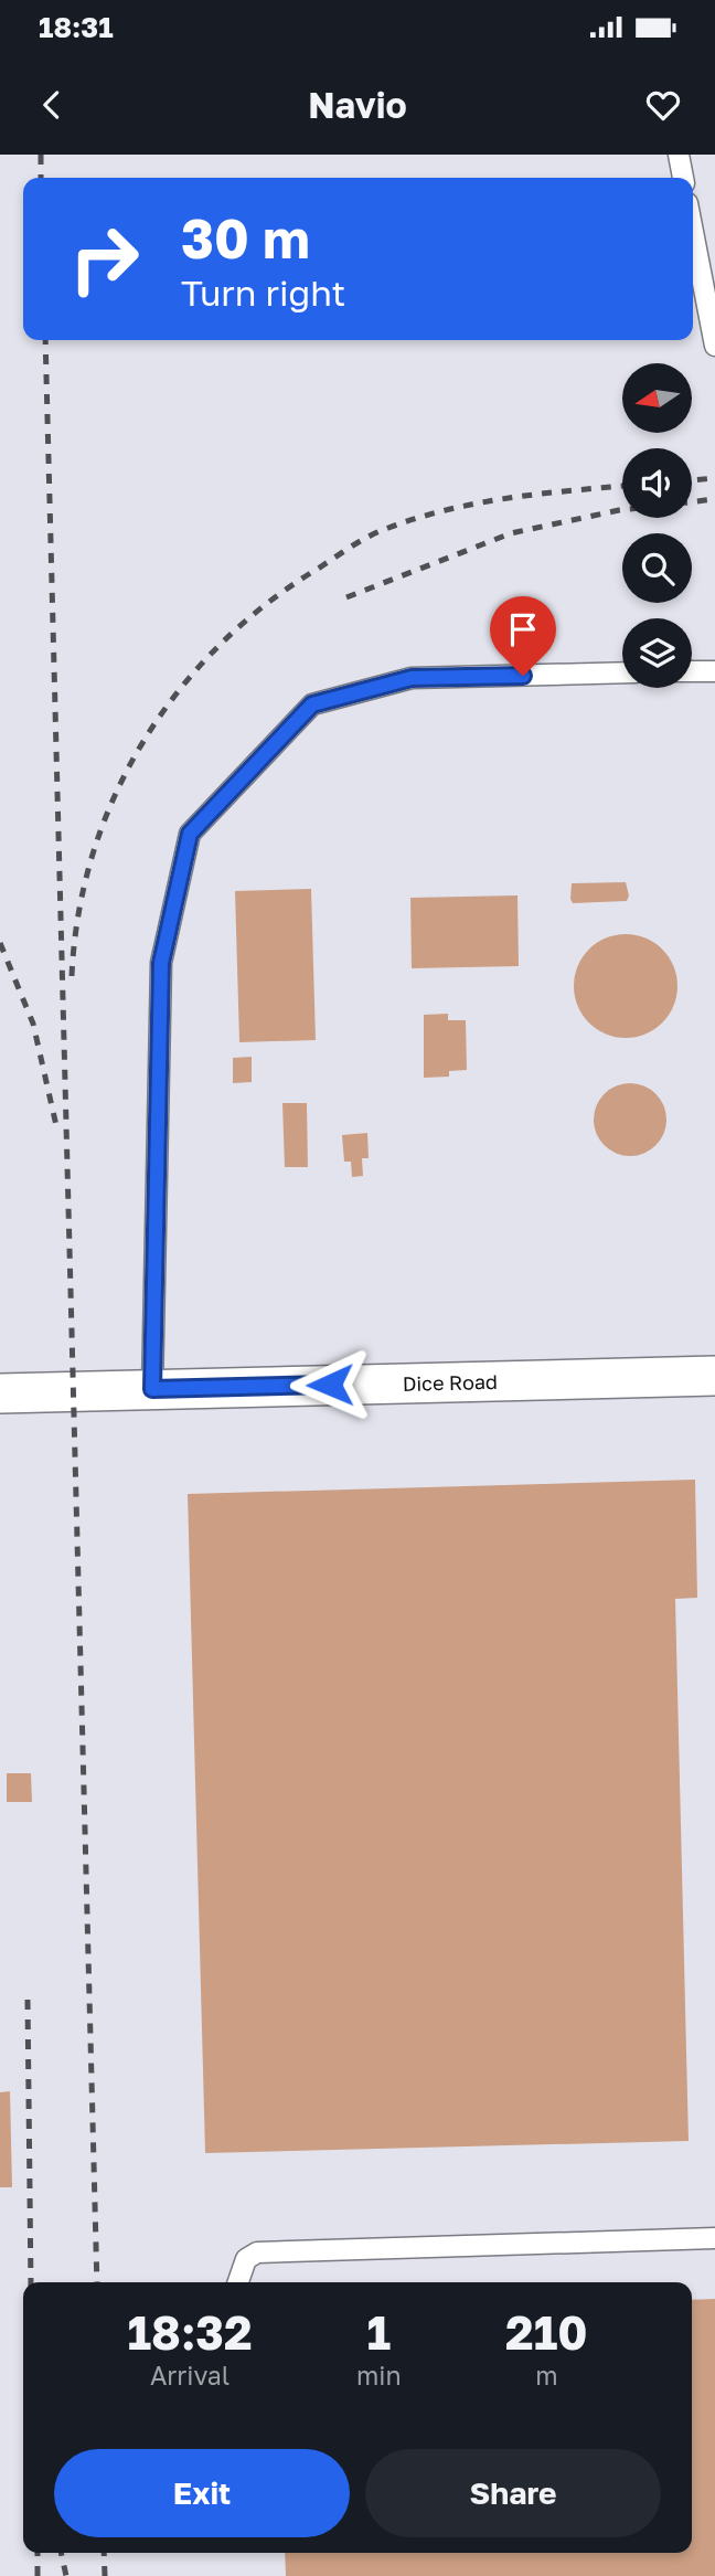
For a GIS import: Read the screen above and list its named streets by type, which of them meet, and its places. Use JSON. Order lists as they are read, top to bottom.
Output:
{
  "streets": {
    "street": ["Dice Road"]
  },
  "north": "left",
  "page": {
    "status": "18:31",
    "header": "Navio",
    "turn": ["30 m", "Turn right"],
    "eta": [
      "18:32",
      "Arrival",
      "1",
      "min",
      "210",
      "m"
    ],
    "buttons": ["Exit", "Share"]
  }
}
